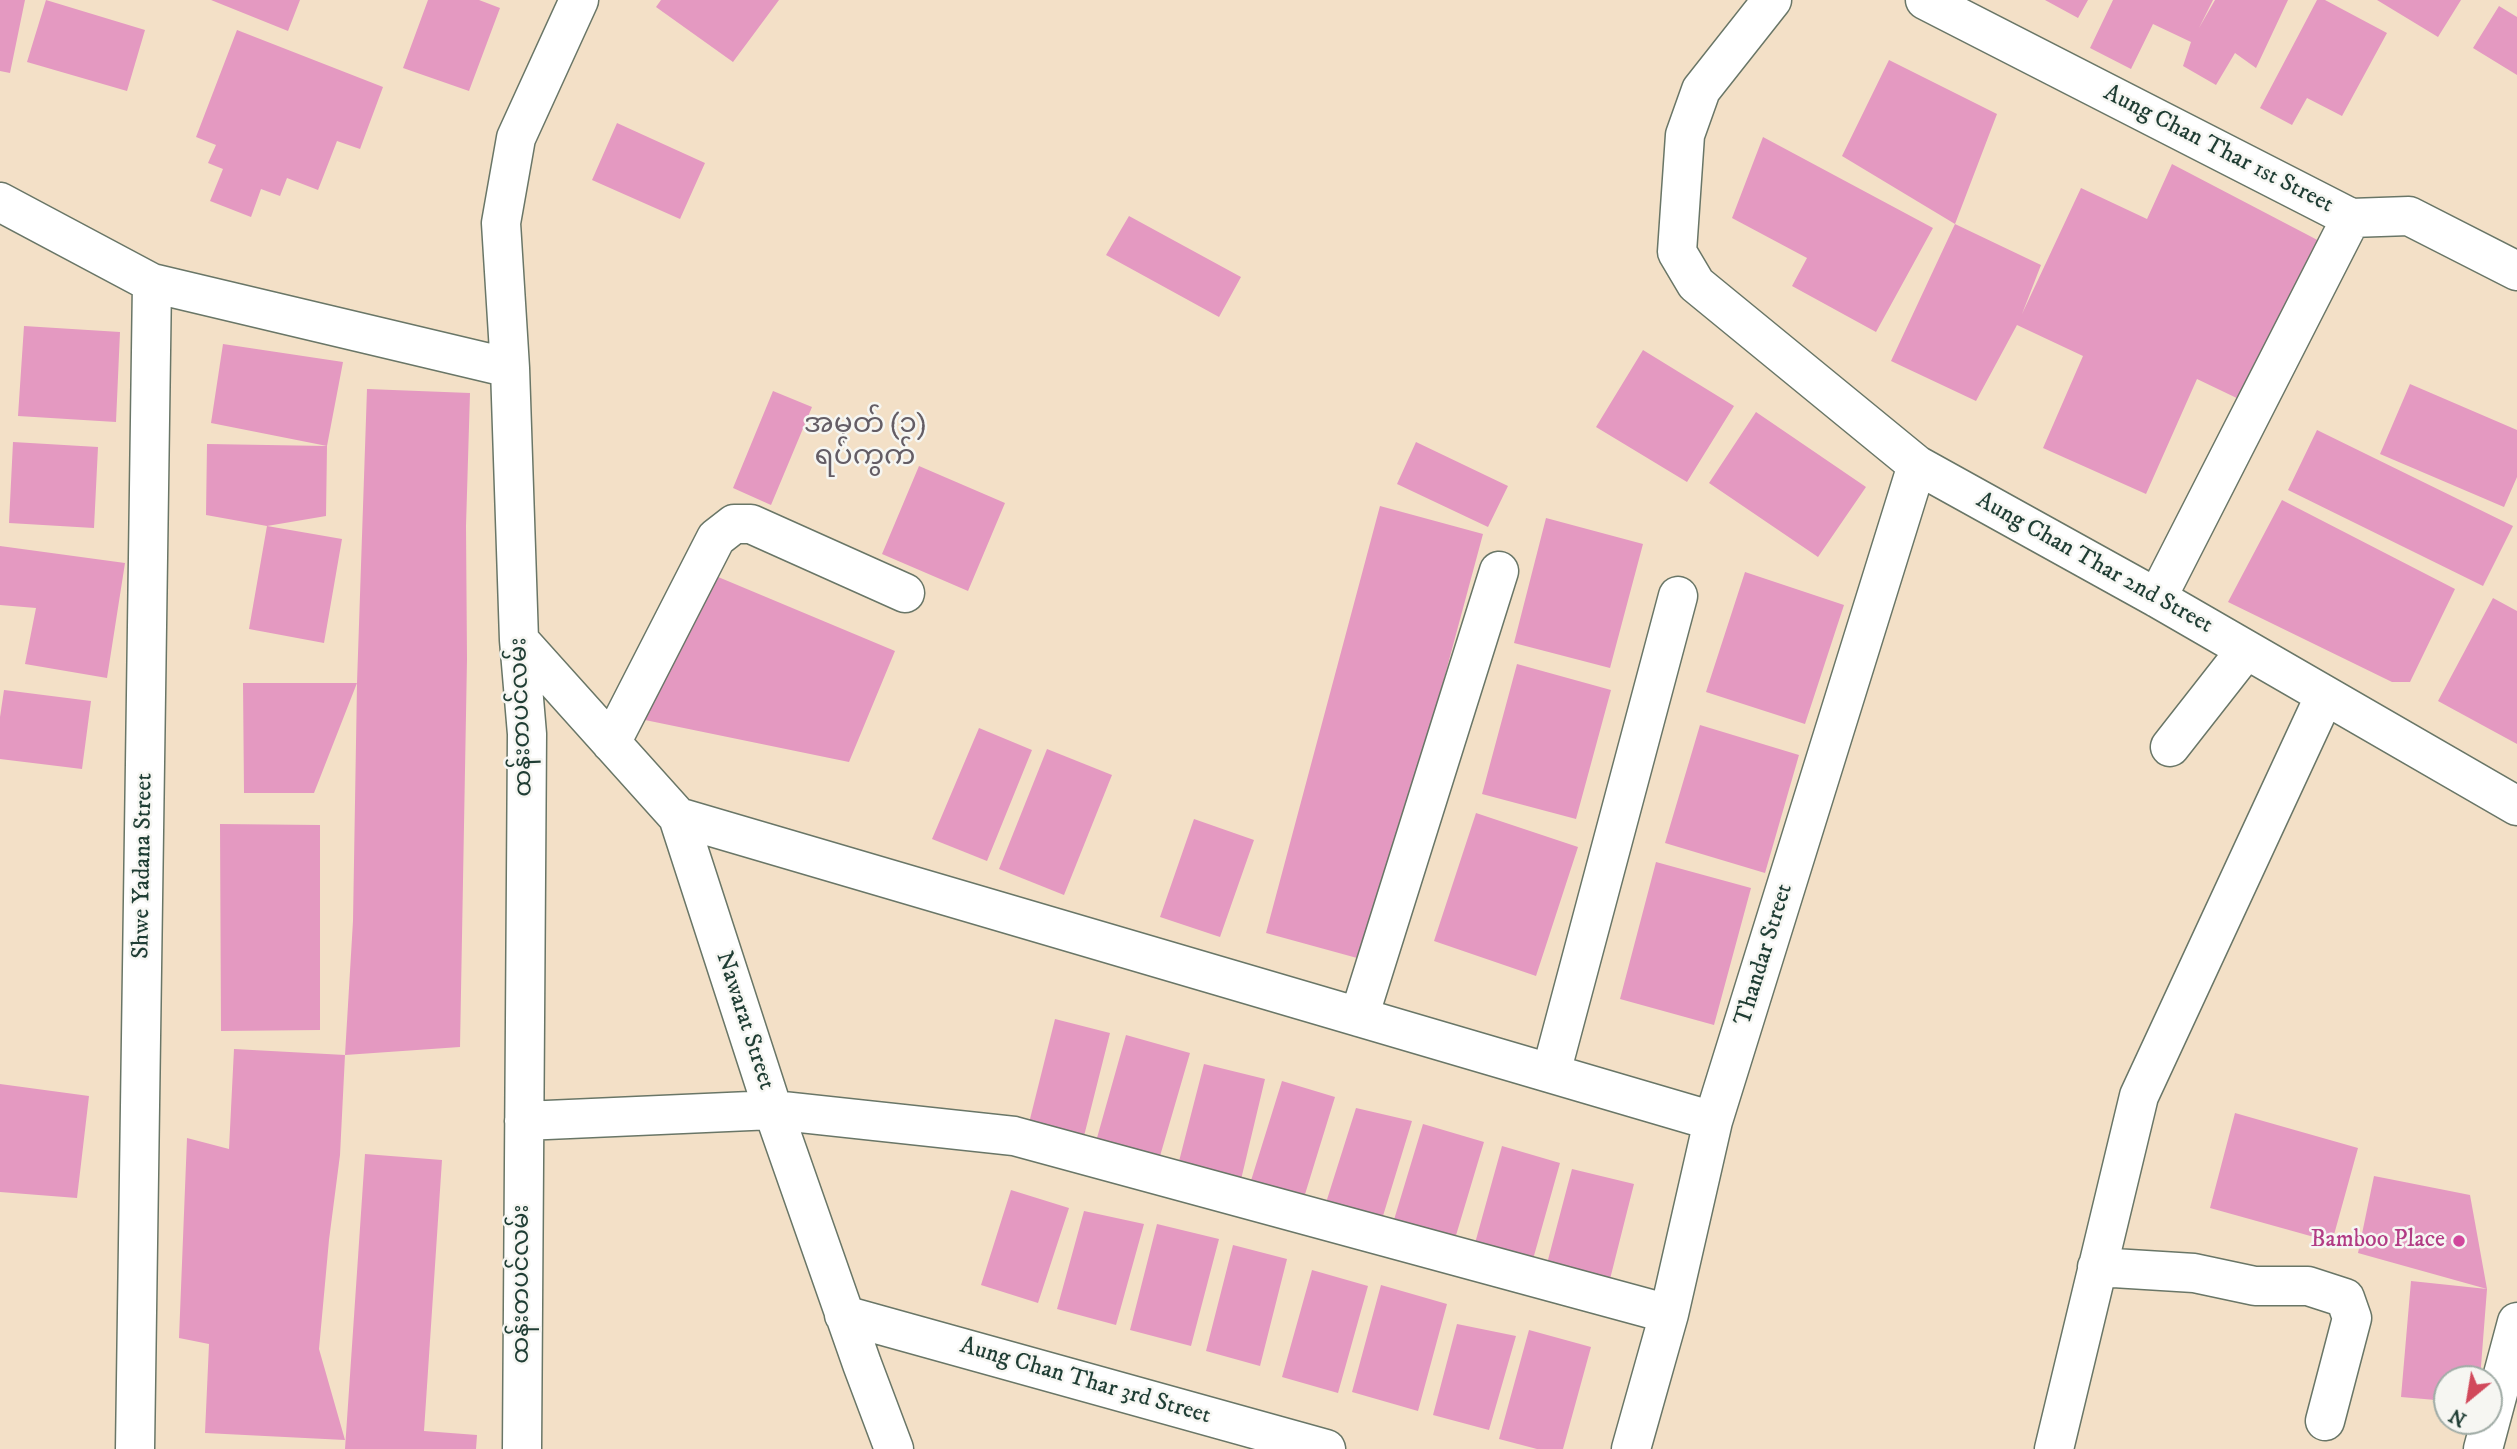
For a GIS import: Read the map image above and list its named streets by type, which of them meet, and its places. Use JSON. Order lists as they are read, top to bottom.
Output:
{
  "streets": {
    "street": [
      "Aung Chan Thar 1st Street",
      "Aung Chan Thar 2nd Street",
      "ထန်းတပင်လမ်း",
      "Shwe Yadana Street",
      "Thandar Street",
      "Nawarat Street",
      "Aung Chan Thar 3rd Street"
    ]
  },
  "crossings": [
    ["Aung Chan Thar 2nd Street", "Thandar Street"],
    ["ထန်းတပင်လမ်း", "Nawarat Street"],
    ["Nawarat Street", "Aung Chan Thar 3rd Street"]
  ],
  "districts": ["အမှတ် (၁) ရပ်ကွက်"],
  "places": ["Bamboo Place"],
  "north": "bottom left"
}
